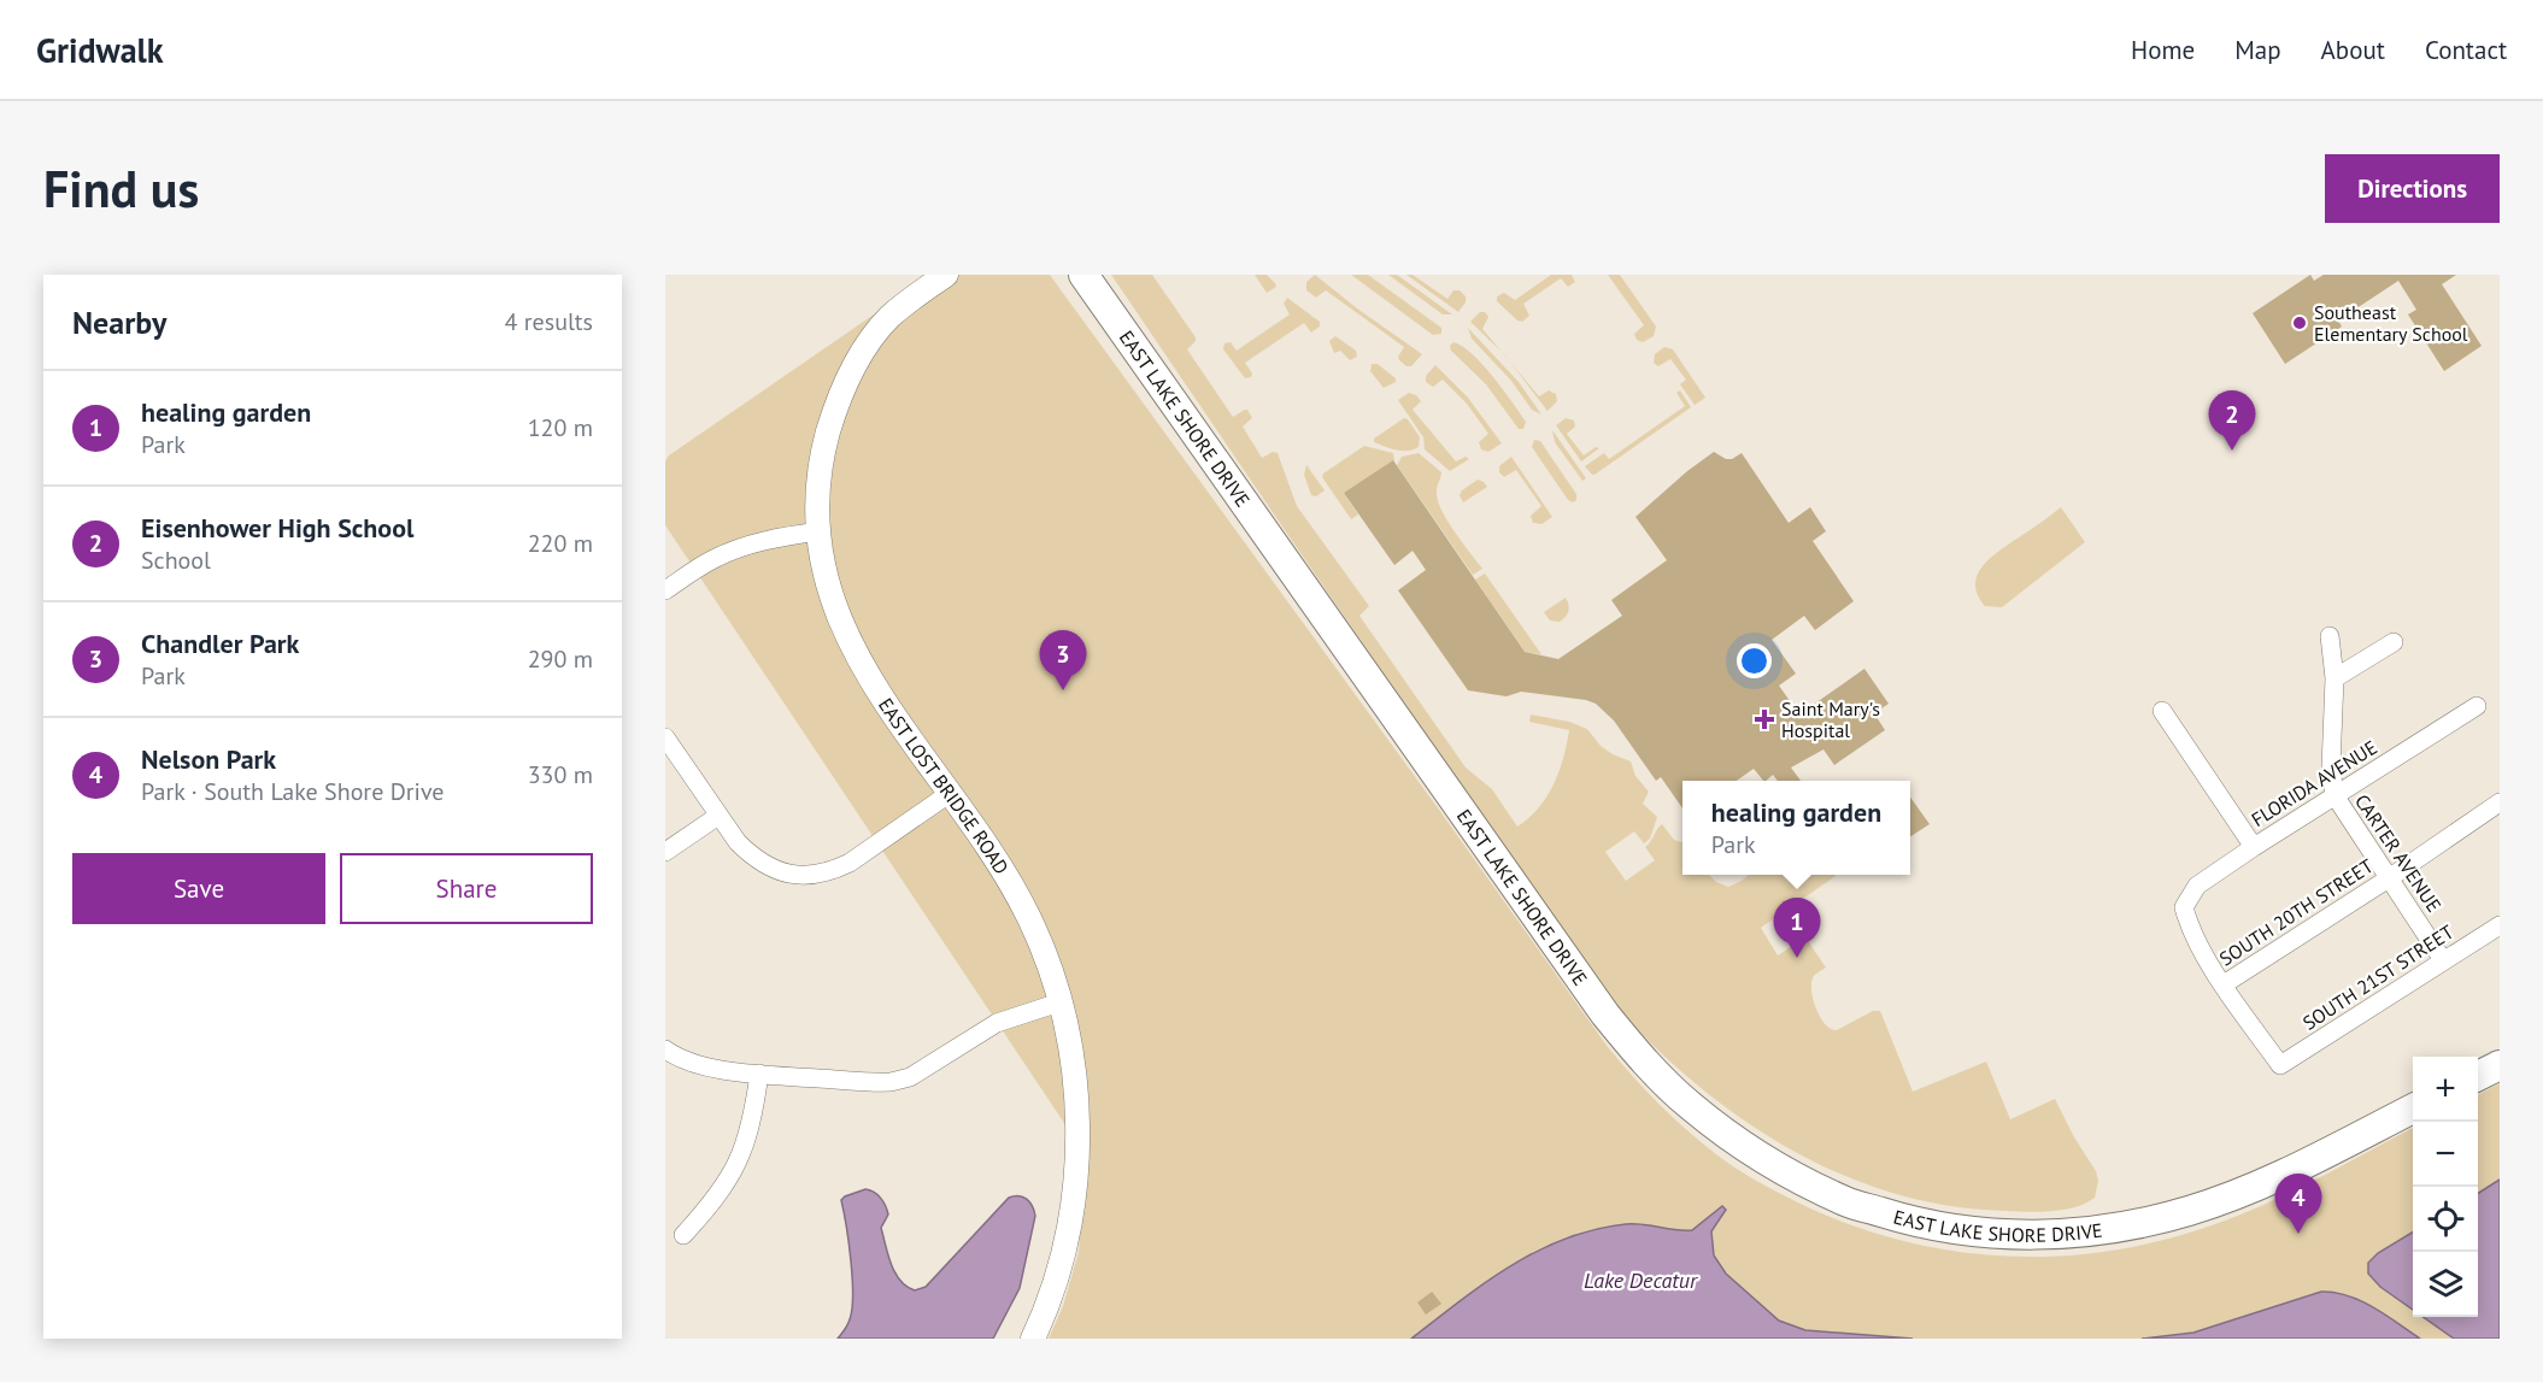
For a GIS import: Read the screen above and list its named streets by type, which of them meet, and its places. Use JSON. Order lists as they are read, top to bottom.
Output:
{
  "streets": {
    "main road": ["EAST LAKE SHORE DRIVE"],
    "street": [
      "FLORIDA AVENUE",
      "EAST LOST BRIDGE ROAD",
      "CARTER AVENUE",
      "SOUTH 20TH STREET",
      "SOUTH 21ST STREET"
    ]
  },
  "crossings": [
    ["FLORIDA AVENUE", "CARTER AVENUE"],
    ["FLORIDA AVENUE", "SOUTH 20TH STREET"],
    ["FLORIDA AVENUE", "SOUTH 21ST STREET"],
    ["CARTER AVENUE", "SOUTH 20TH STREET"],
    ["CARTER AVENUE", "SOUTH 21ST STREET"],
    ["SOUTH 20TH STREET", "SOUTH 21ST STREET"]
  ],
  "water": ["Lake Decatur"],
  "places": {
    "other": ["Southeast Elementary School"],
    "health": ["Saint Mary's Hospital"]
  },
  "page": {
    "header": "Gridwalk",
    "nav": [
      "Home",
      "Map",
      "About",
      "Contact"
    ],
    "buttons": [
      "Directions",
      ["Save", "Share"]
    ],
    "title": "Find us",
    "heading": ["Nearby", "4 results"],
    "list": [
      {
        "mark": "1",
        "name": "healing garden",
        "note": "Park",
        "value": "120 m"
      },
      {
        "mark": "2",
        "name": "Eisenhower High School",
        "note": "School",
        "value": "220 m"
      },
      {
        "mark": "3",
        "name": "Chandler Park",
        "note": "Park",
        "value": "290 m"
      },
      {
        "mark": "4",
        "name": "Nelson Park",
        "note": "Park · South Lake Shore Drive",
        "value": "330 m"
      }
    ],
    "pins": [
      "2",
      "3",
      "1",
      "4"
    ],
    "popup": ["healing garden", "Park"],
    "map_buttons": ["+", "−"]
  }
}
